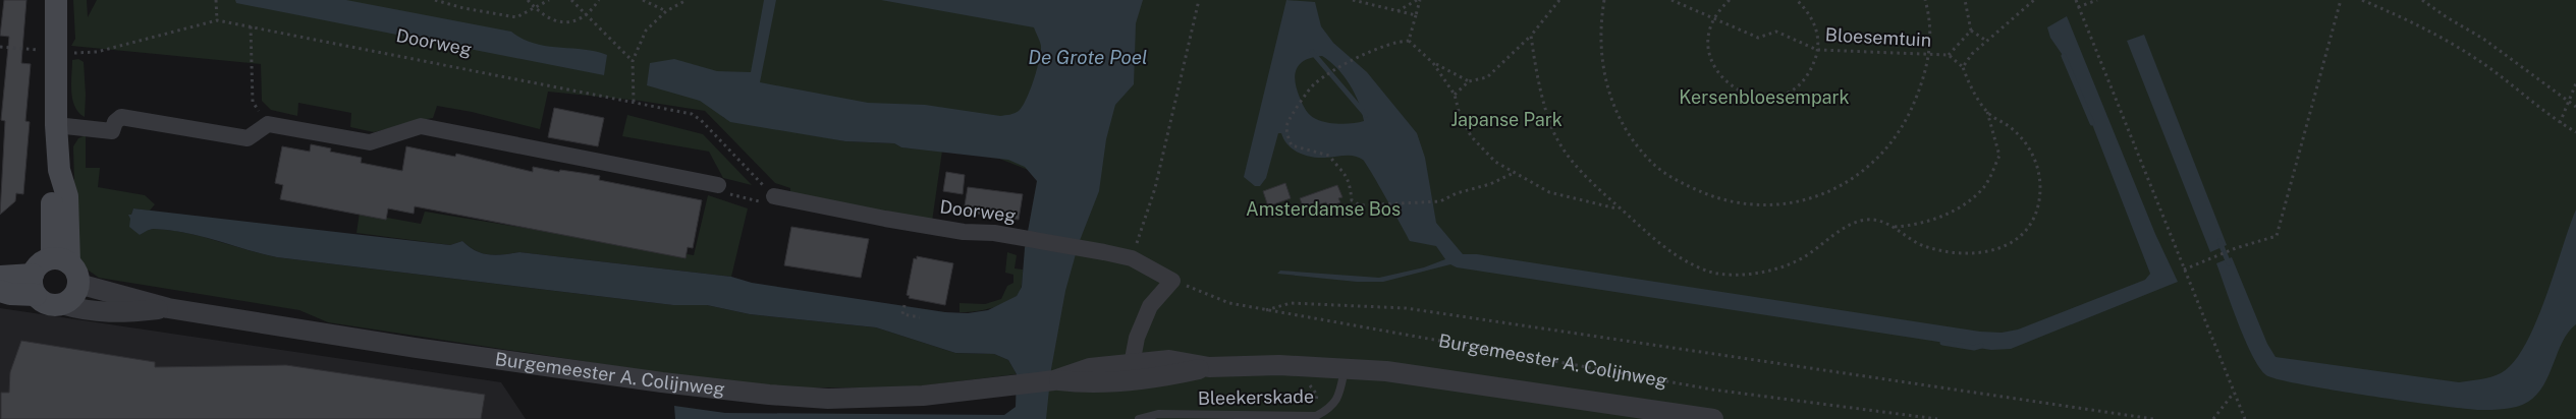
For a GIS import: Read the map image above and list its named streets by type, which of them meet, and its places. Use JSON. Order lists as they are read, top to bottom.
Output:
{
  "streets": {
    "street": ["Doorweg", "Burgemeester A. Colijnweg"],
    "lane": ["Bleekerskade"],
    "path": ["Bloesemtuin"]
  },
  "crossings": [
    ["Doorweg", "Burgemeester A. Colijnweg"],
    ["Burgemeester A. Colijnweg", "Bleekerskade"]
  ],
  "water": ["De Grote Poel"],
  "parks": ["Kersenbloesempark", "Japanse Park", "Amsterdamse Bos"]
}
